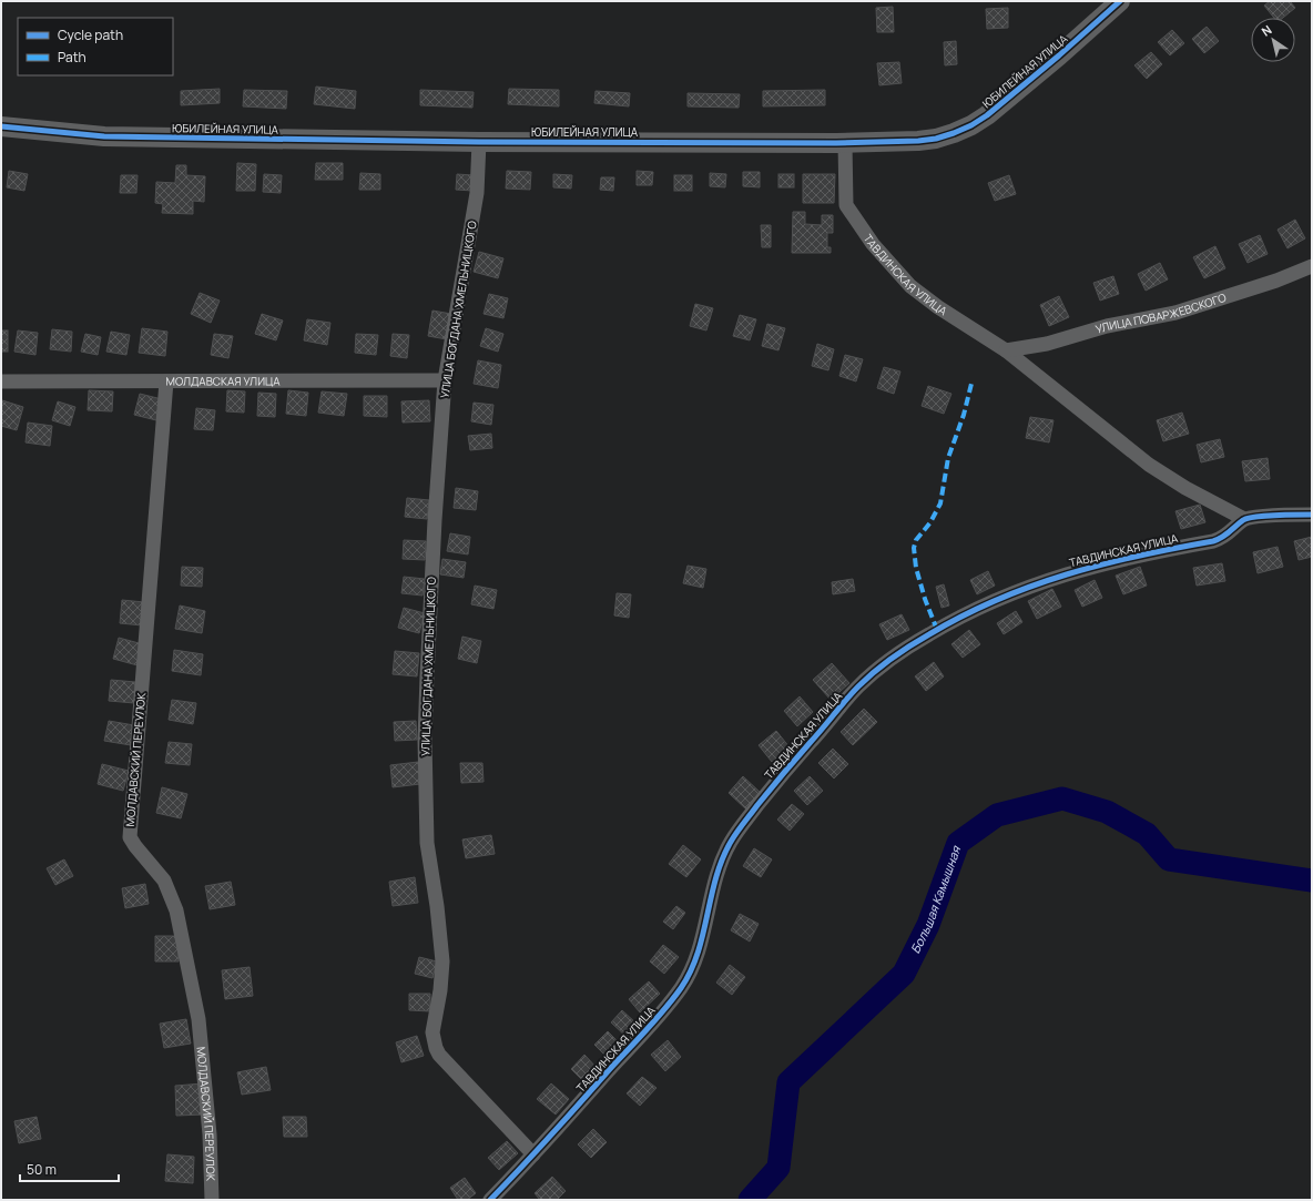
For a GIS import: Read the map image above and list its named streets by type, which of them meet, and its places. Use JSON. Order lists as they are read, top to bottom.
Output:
{
  "streets": {
    "street": [
      "ЮБИЛЕЙНАЯ УЛИЦА",
      "ТАВДИНСКАЯ УЛИЦА",
      "УЛИЦА БОГДАНА ХМЕЛЬНИЦКОГО",
      "УЛИЦА ПОВАРЖЕВСКОГО",
      "МОЛДАВСКАЯ УЛИЦА",
      "МОЛДАВСКИЙ ПЕРЕУЛОК"
    ]
  },
  "crossings": [
    ["ЮБИЛЕЙНАЯ УЛИЦА", "ТАВДИНСКАЯ УЛИЦА"],
    ["ЮБИЛЕЙНАЯ УЛИЦА", "УЛИЦА БОГДАНА ХМЕЛЬНИЦКОГО"],
    ["ТАВДИНСКАЯ УЛИЦА", "УЛИЦА БОГДАНА ХМЕЛЬНИЦКОГО"],
    ["ТАВДИНСКАЯ УЛИЦА", "УЛИЦА ПОВАРЖЕВСКОГО"],
    ["УЛИЦА БОГДАНА ХМЕЛЬНИЦКОГО", "МОЛДАВСКАЯ УЛИЦА"],
    ["МОЛДАВСКАЯ УЛИЦА", "МОЛДАВСКИЙ ПЕРЕУЛОК"]
  ],
  "water": ["Большая Камышная"],
  "legend": ["Cycle path", "Path"],
  "scale_bar": "50 m",
  "north": "top left"
}
